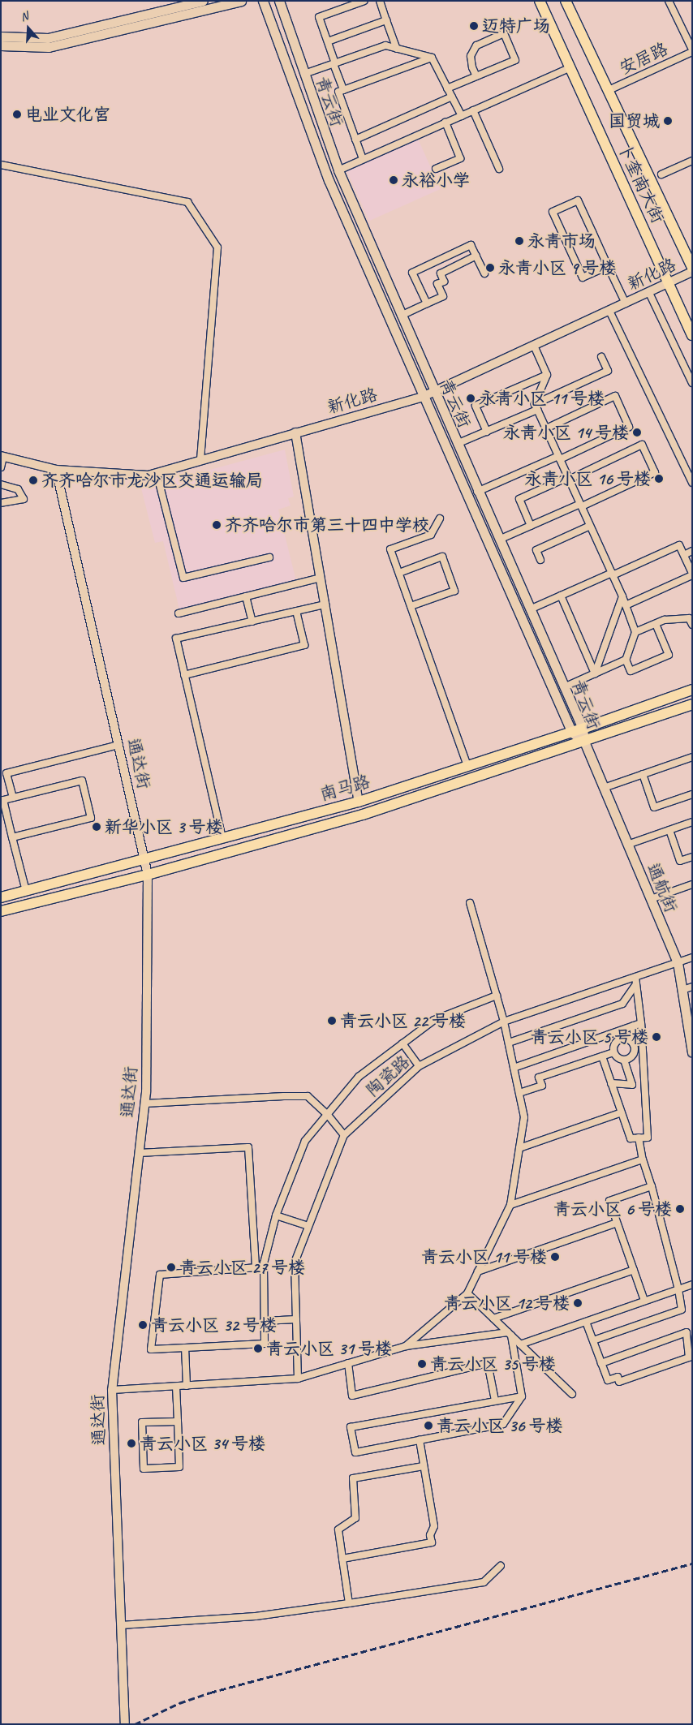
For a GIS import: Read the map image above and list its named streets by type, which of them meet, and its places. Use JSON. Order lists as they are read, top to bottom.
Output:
{
  "streets": {
    "main road": [
      "青云街",
      "卜奎南大街",
      "南马路",
      "通航街"
    ],
    "street": [
      "安居路",
      "新化路",
      "通达街",
      "陶瓷路"
    ]
  },
  "crossings": [
    ["安居路", "卜奎南大街"],
    ["青云街", "新化路"],
    ["青云街", "南马路"],
    ["青云街", "通航街"],
    ["卜奎南大街", "新化路"],
    ["新化路", "通达街"],
    ["通达街", "南马路"],
    ["南马路", "通航街"],
    ["通航街", "陶瓷路"]
  ],
  "places": [
    "迈特广场",
    "电业文化宫",
    "国贸城",
    "永裕小学",
    "永青市场",
    "永青小区 9 号楼",
    "永青小区 11 号楼",
    "永青小区 14 号楼",
    "永青小区 16 号楼",
    "齐齐哈尔市龙沙区交通运输局",
    "齐齐哈尔市第三十四中学校",
    "新华小区 3 号楼",
    "青云小区 22 号楼",
    "青云小区 5 号楼",
    "青云小区 6 号楼",
    "青云小区 11 号楼",
    "青云小区 27 号楼",
    "青云小区 12 号楼",
    "青云小区 32 号楼",
    "青云小区 31 号楼",
    "青云小区 35 号楼",
    "青云小区 36 号楼",
    "青云小区 34 号楼"
  ],
  "north": "top"
}
